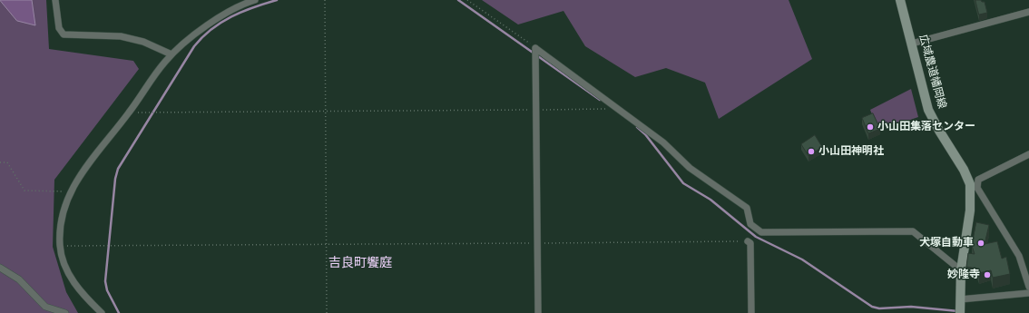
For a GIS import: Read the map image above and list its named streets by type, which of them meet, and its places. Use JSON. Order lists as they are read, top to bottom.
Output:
{
  "streets": {
    "street": ["広域農道幡岡線"]
  },
  "districts": ["吉良町饗庭"],
  "places": [
    "小山田集落センター",
    "小山田神明社",
    "犬塚自動車",
    "妙隆寺"
  ]
}
